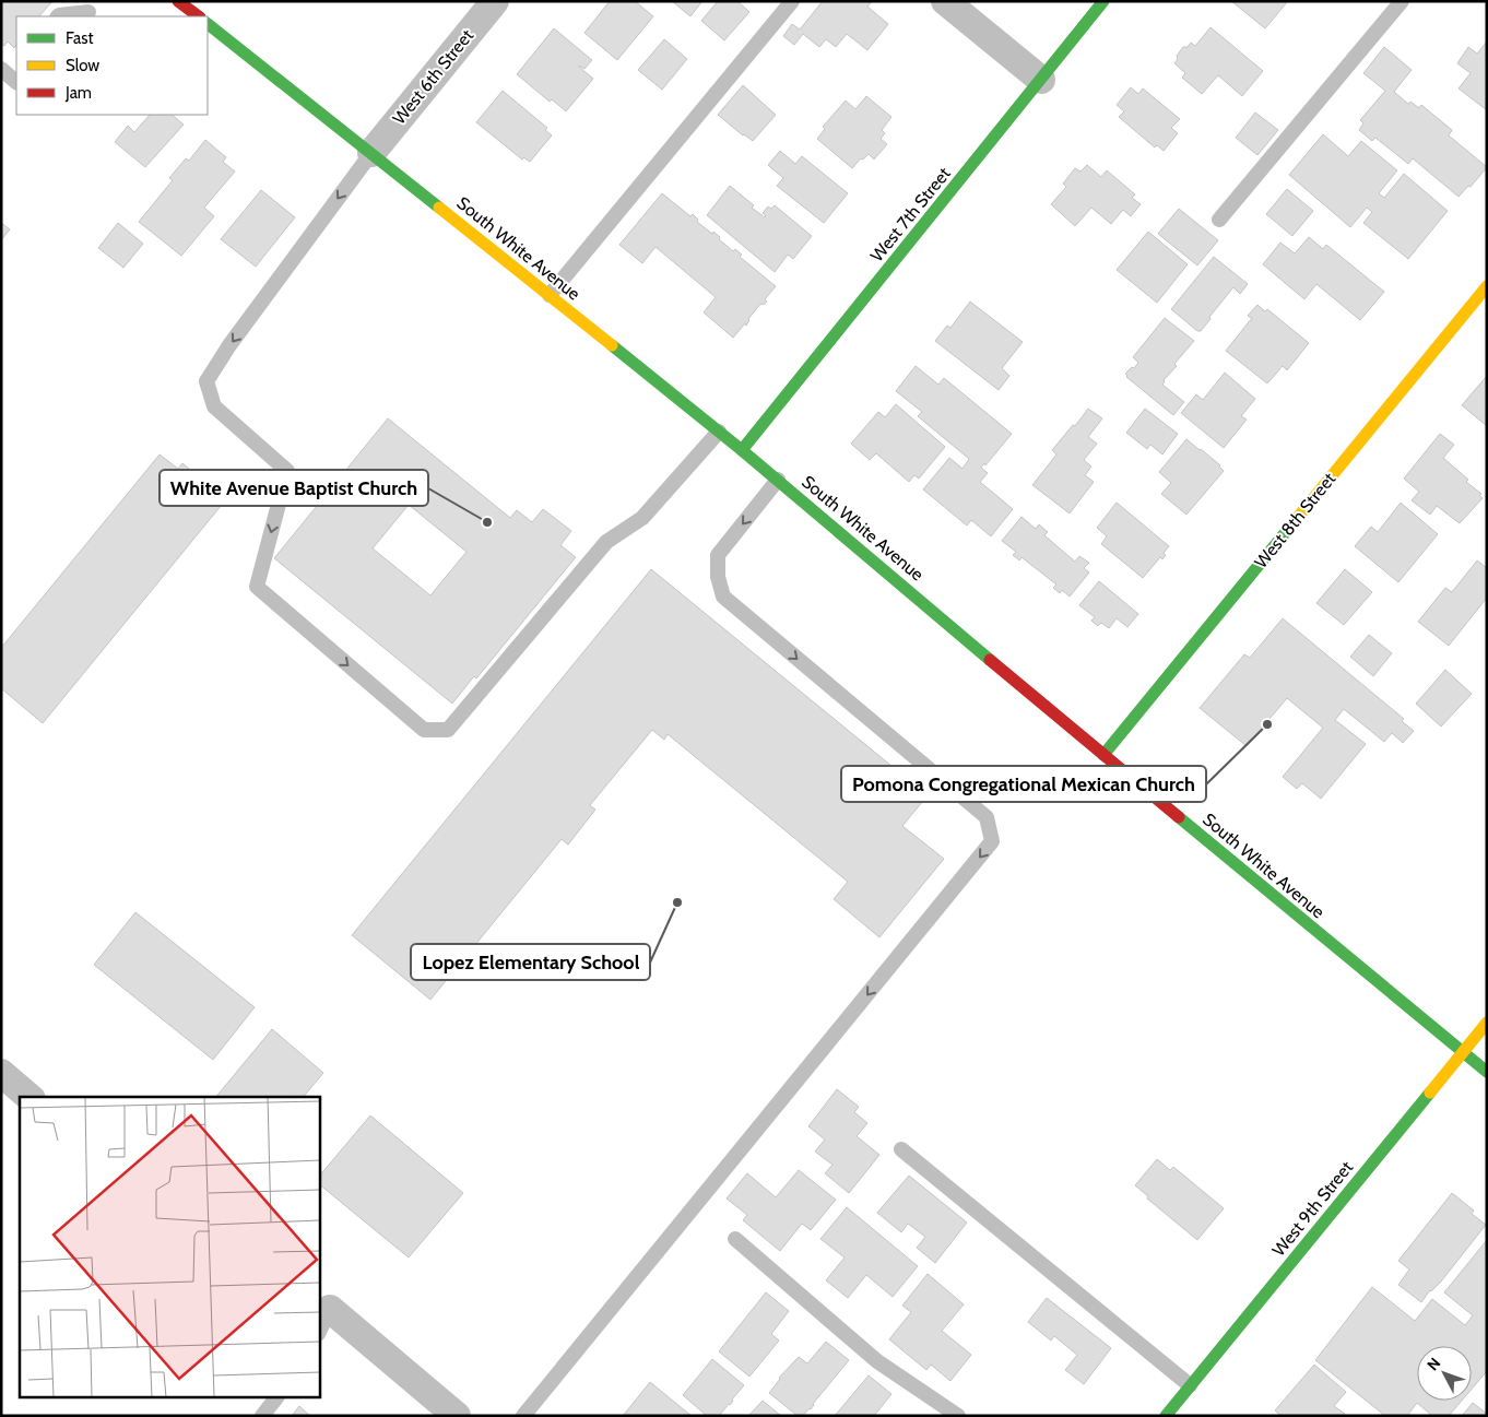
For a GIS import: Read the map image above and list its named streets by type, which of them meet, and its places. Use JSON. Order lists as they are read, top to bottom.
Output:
{
  "streets": {
    "street": [
      "West 6th Street",
      "West 7th Street",
      "South White Avenue",
      "West 8th Street",
      "West 9th Street"
    ]
  },
  "crossings": [
    ["West 6th Street", "South White Avenue"],
    ["West 7th Street", "South White Avenue"],
    ["South White Avenue", "West 8th Street"],
    ["South White Avenue", "West 9th Street"]
  ],
  "places": ["White Avenue Baptist Church", "Pomona Congregational Mexican Church", "Lopez Elementary School"],
  "legend": ["Fast", "Slow", "Jam"],
  "north": "top left"
}
